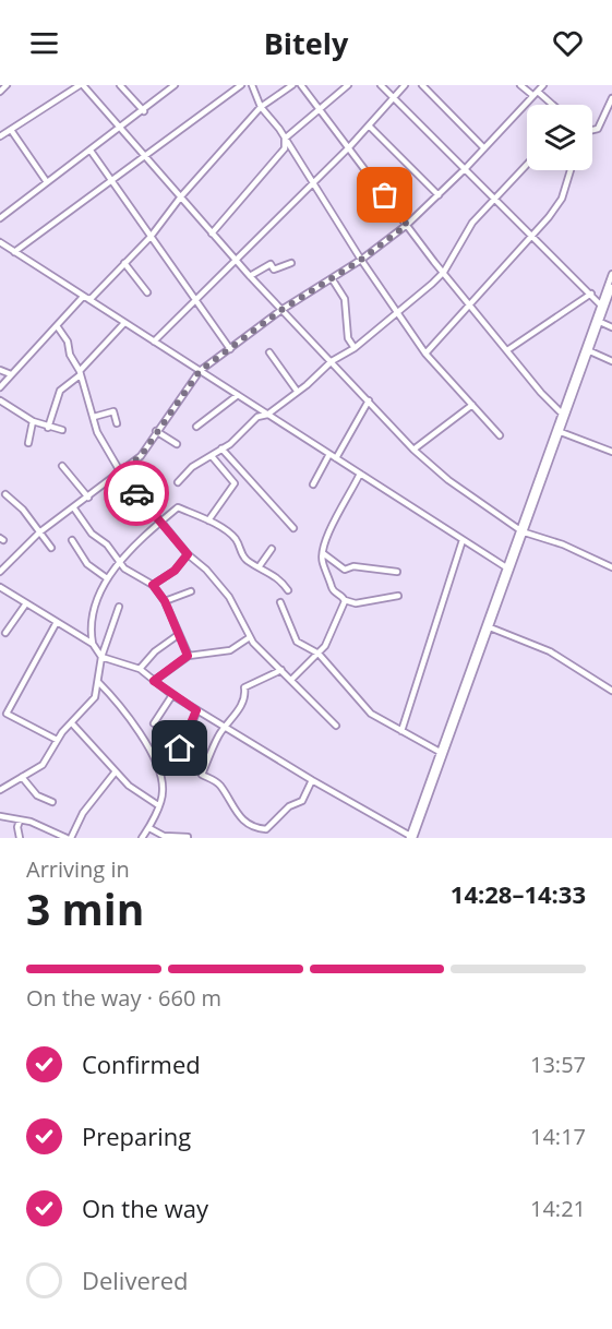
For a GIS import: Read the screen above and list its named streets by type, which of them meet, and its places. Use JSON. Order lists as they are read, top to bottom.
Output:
{
  "page": {
    "header": "Bitely",
    "heading": ["3 min", "Arriving in", "14:28–14:33"],
    "bar": "On the way · 660 m",
    "list": [
      ["Confirmed", "13:57"],
      ["Preparing", "14:17"],
      ["On the way", "14:21"],
      "Delivered"
    ]
  }
}
